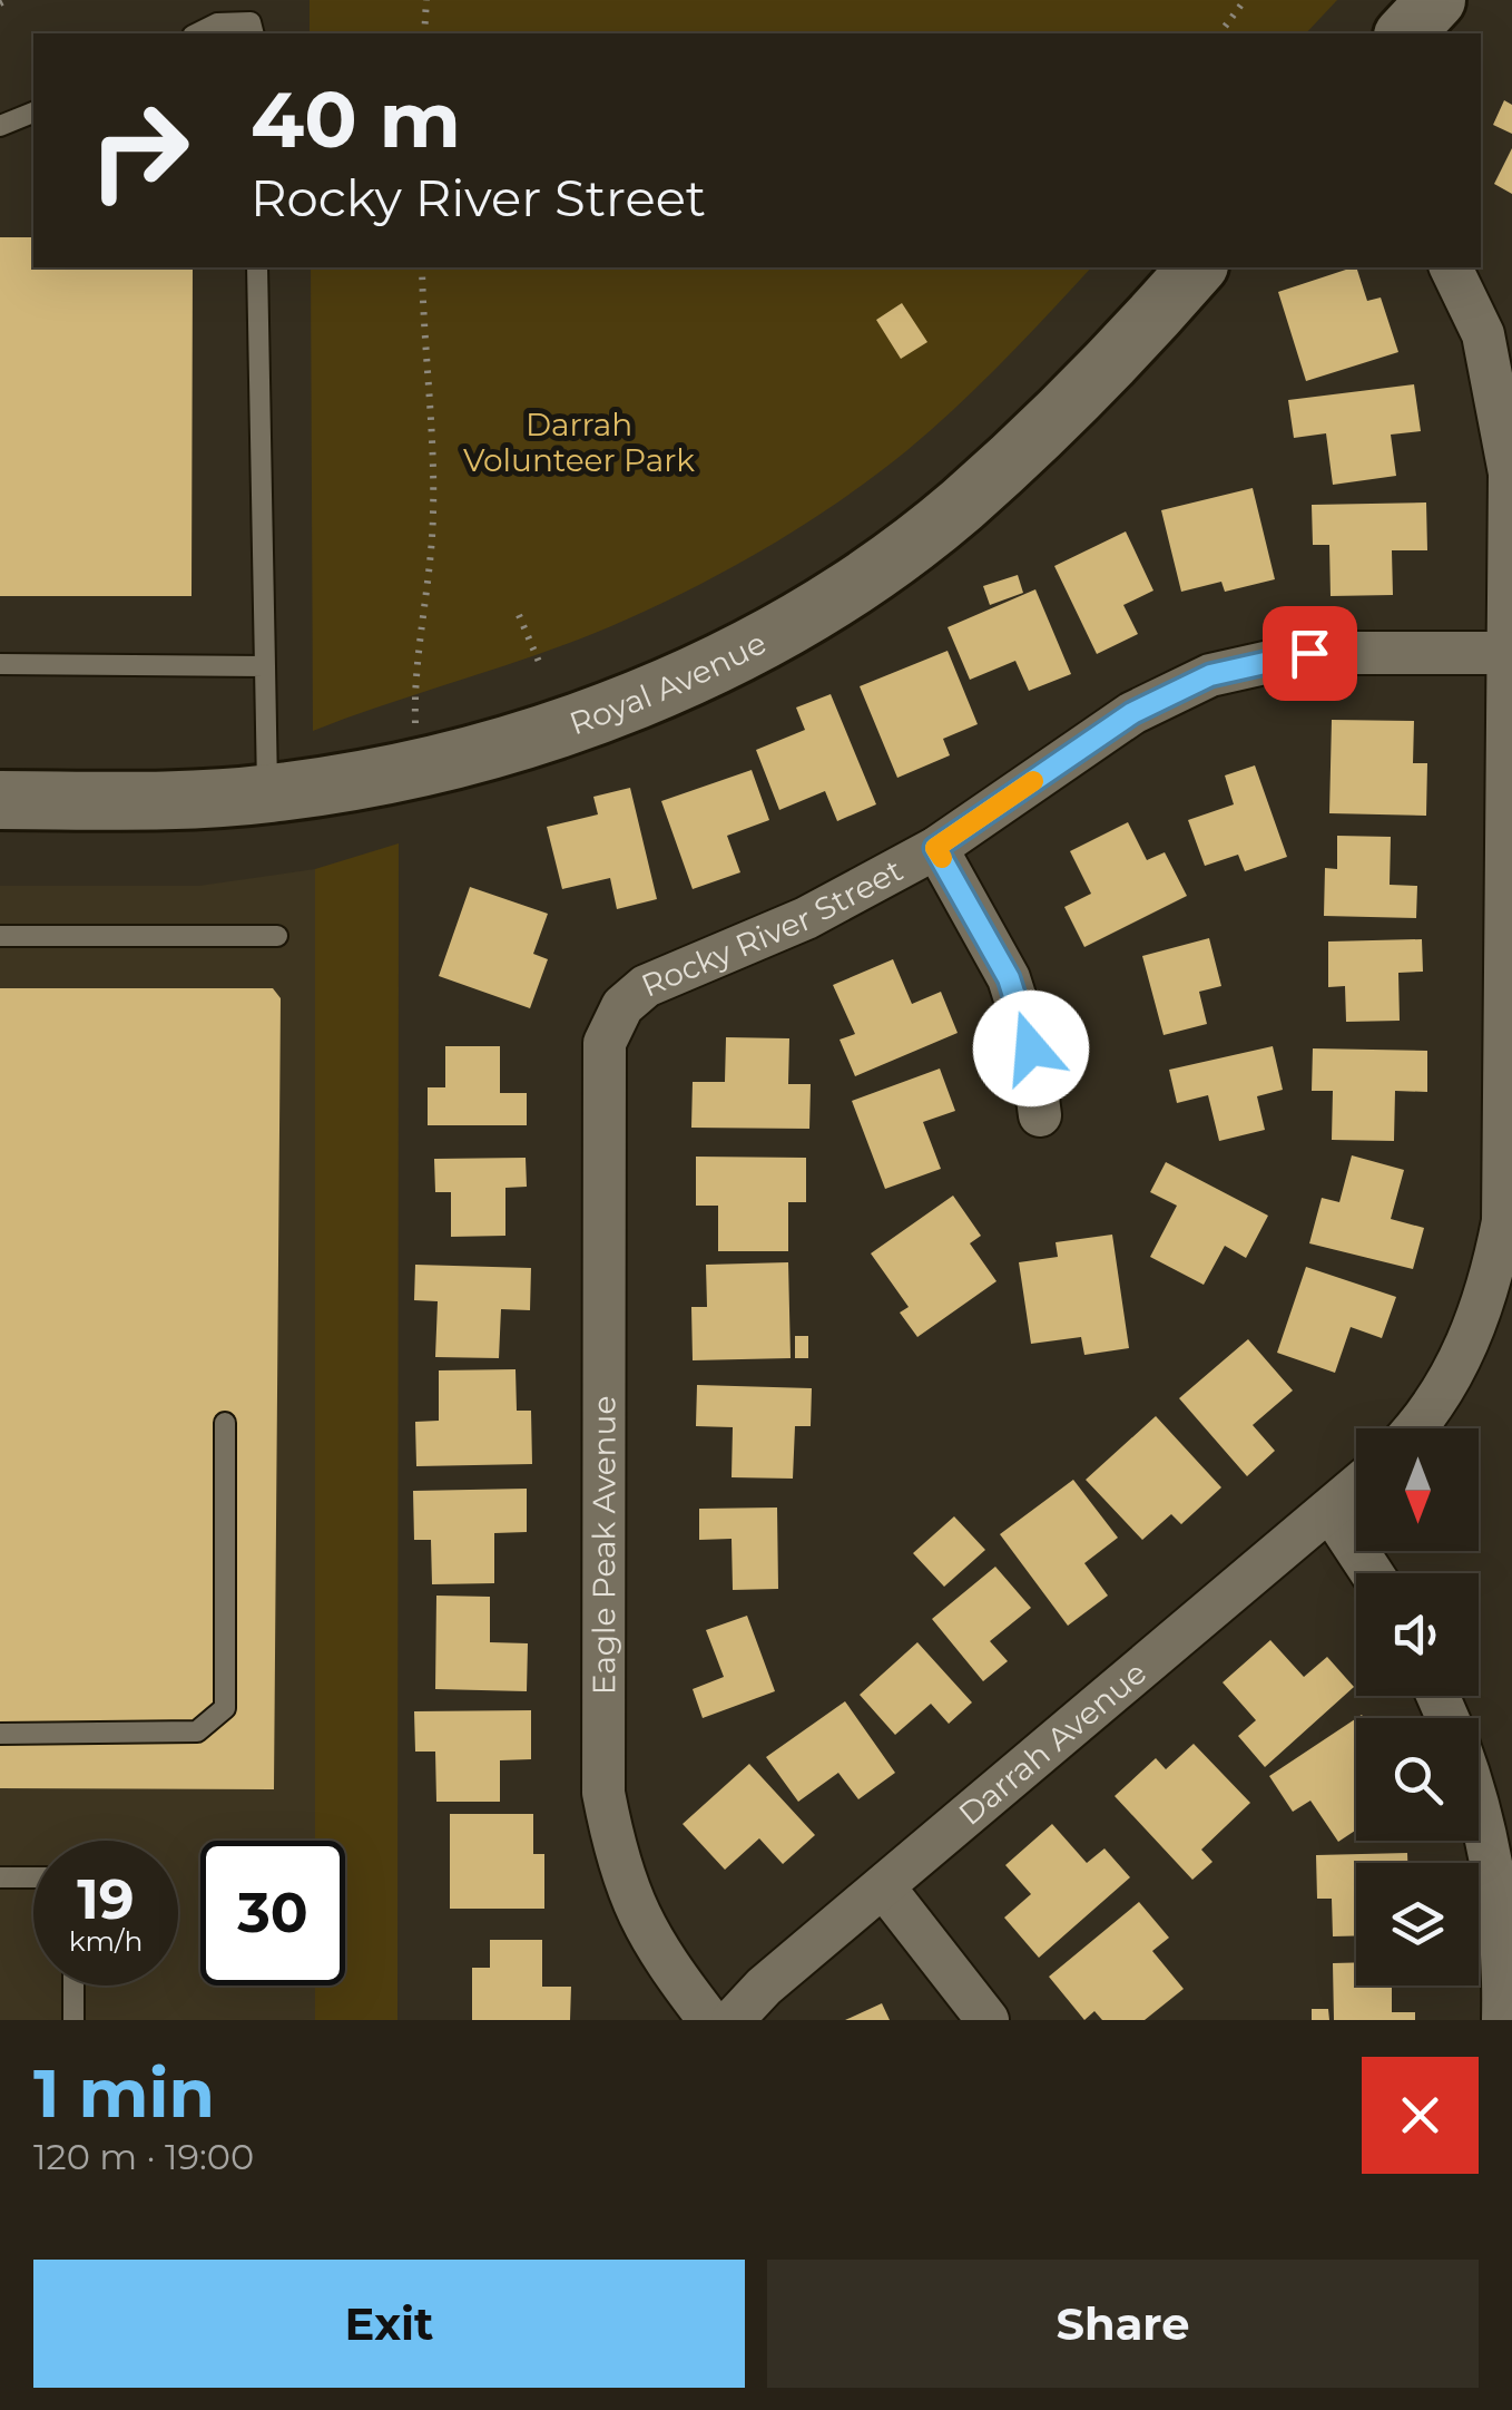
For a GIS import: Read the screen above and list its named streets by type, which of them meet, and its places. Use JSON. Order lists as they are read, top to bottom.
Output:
{
  "streets": {
    "main road": ["Royal Avenue"],
    "street": ["Rocky River Street", "Eagle Peak Avenue", "Darrah Avenue"]
  },
  "crossings": [
    ["Rocky River Street", "Eagle Peak Avenue"]
  ],
  "parks": ["Darrah Volunteer Park"],
  "north": "bottom",
  "page": {
    "turn": ["40 m", "Rocky River Street"],
    "speed": "19 km/h",
    "limit": "30",
    "heading": ["1 min", "120 m · 19:00"],
    "buttons": ["Exit", "Share"]
  }
}
